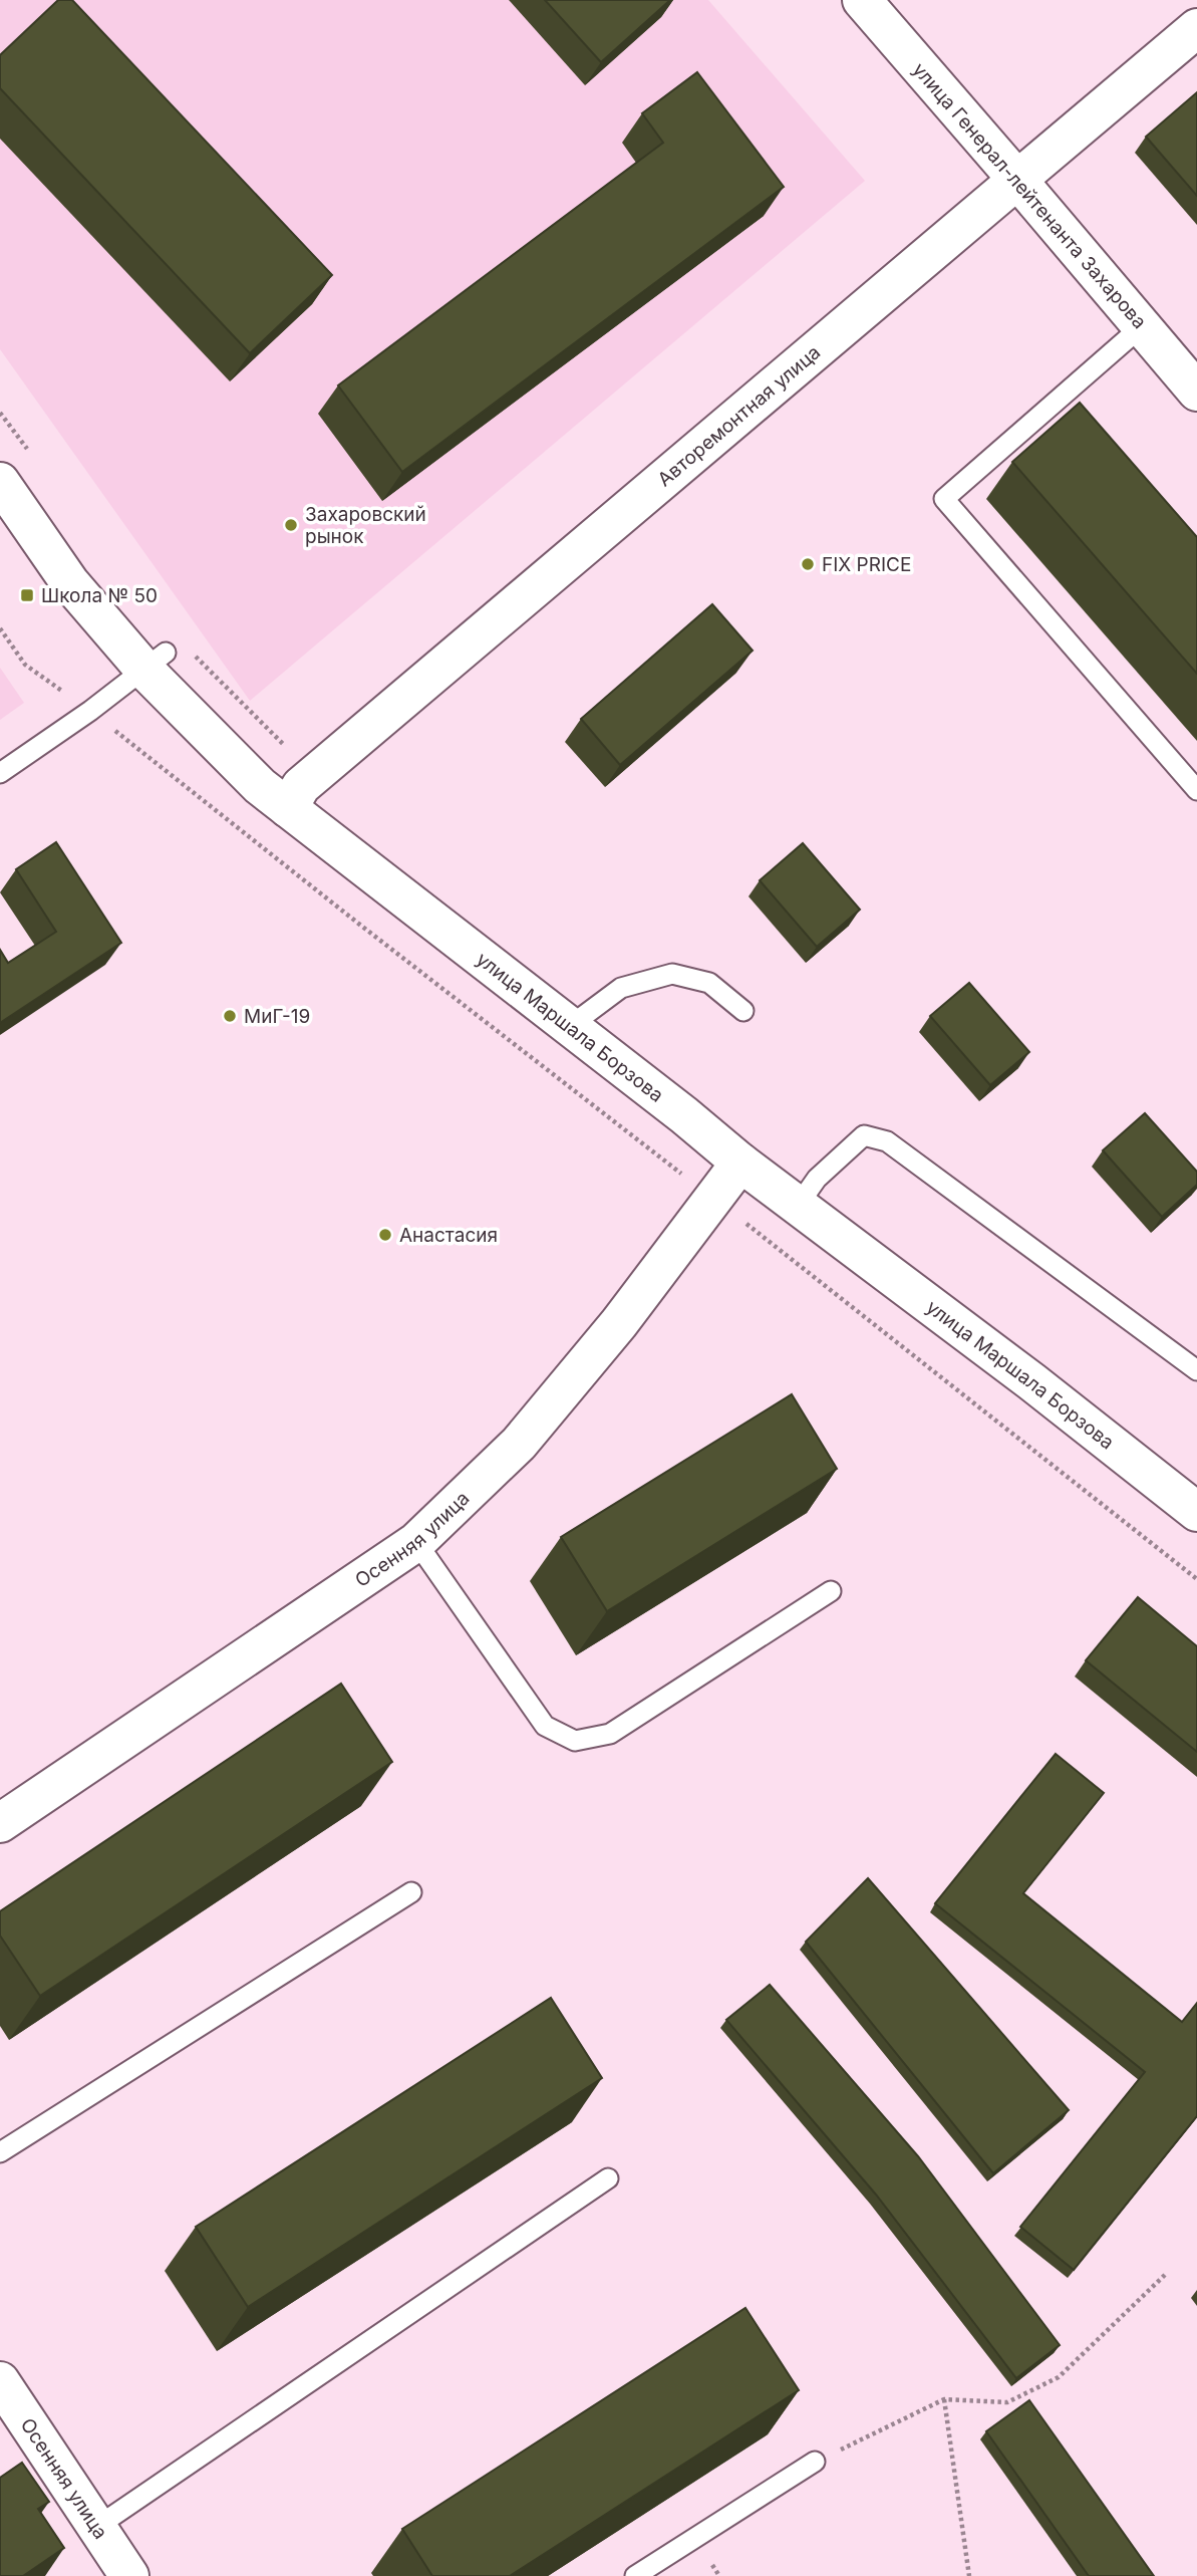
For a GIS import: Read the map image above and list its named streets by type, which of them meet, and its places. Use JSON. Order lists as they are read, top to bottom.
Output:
{
  "streets": {
    "street": [
      "улица Генерал-лейтенанта Захарова",
      "Авторемонтная улица",
      "улица Маршала Борзова",
      "Осенняя улица"
    ]
  },
  "crossings": [
    ["улица Генерал-лейтенанта Захарова", "Авторемонтная улица"],
    ["Авторемонтная улица", "улица Маршала Борзова"],
    ["улица Маршала Борзова", "Осенняя улица"]
  ],
  "places": {
    "other": [
      "Захаровский рынок",
      "FIX PRICE",
      "МиГ-19",
      "Анастасия"
    ],
    "transit": ["Школа № 50"]
  }
}
